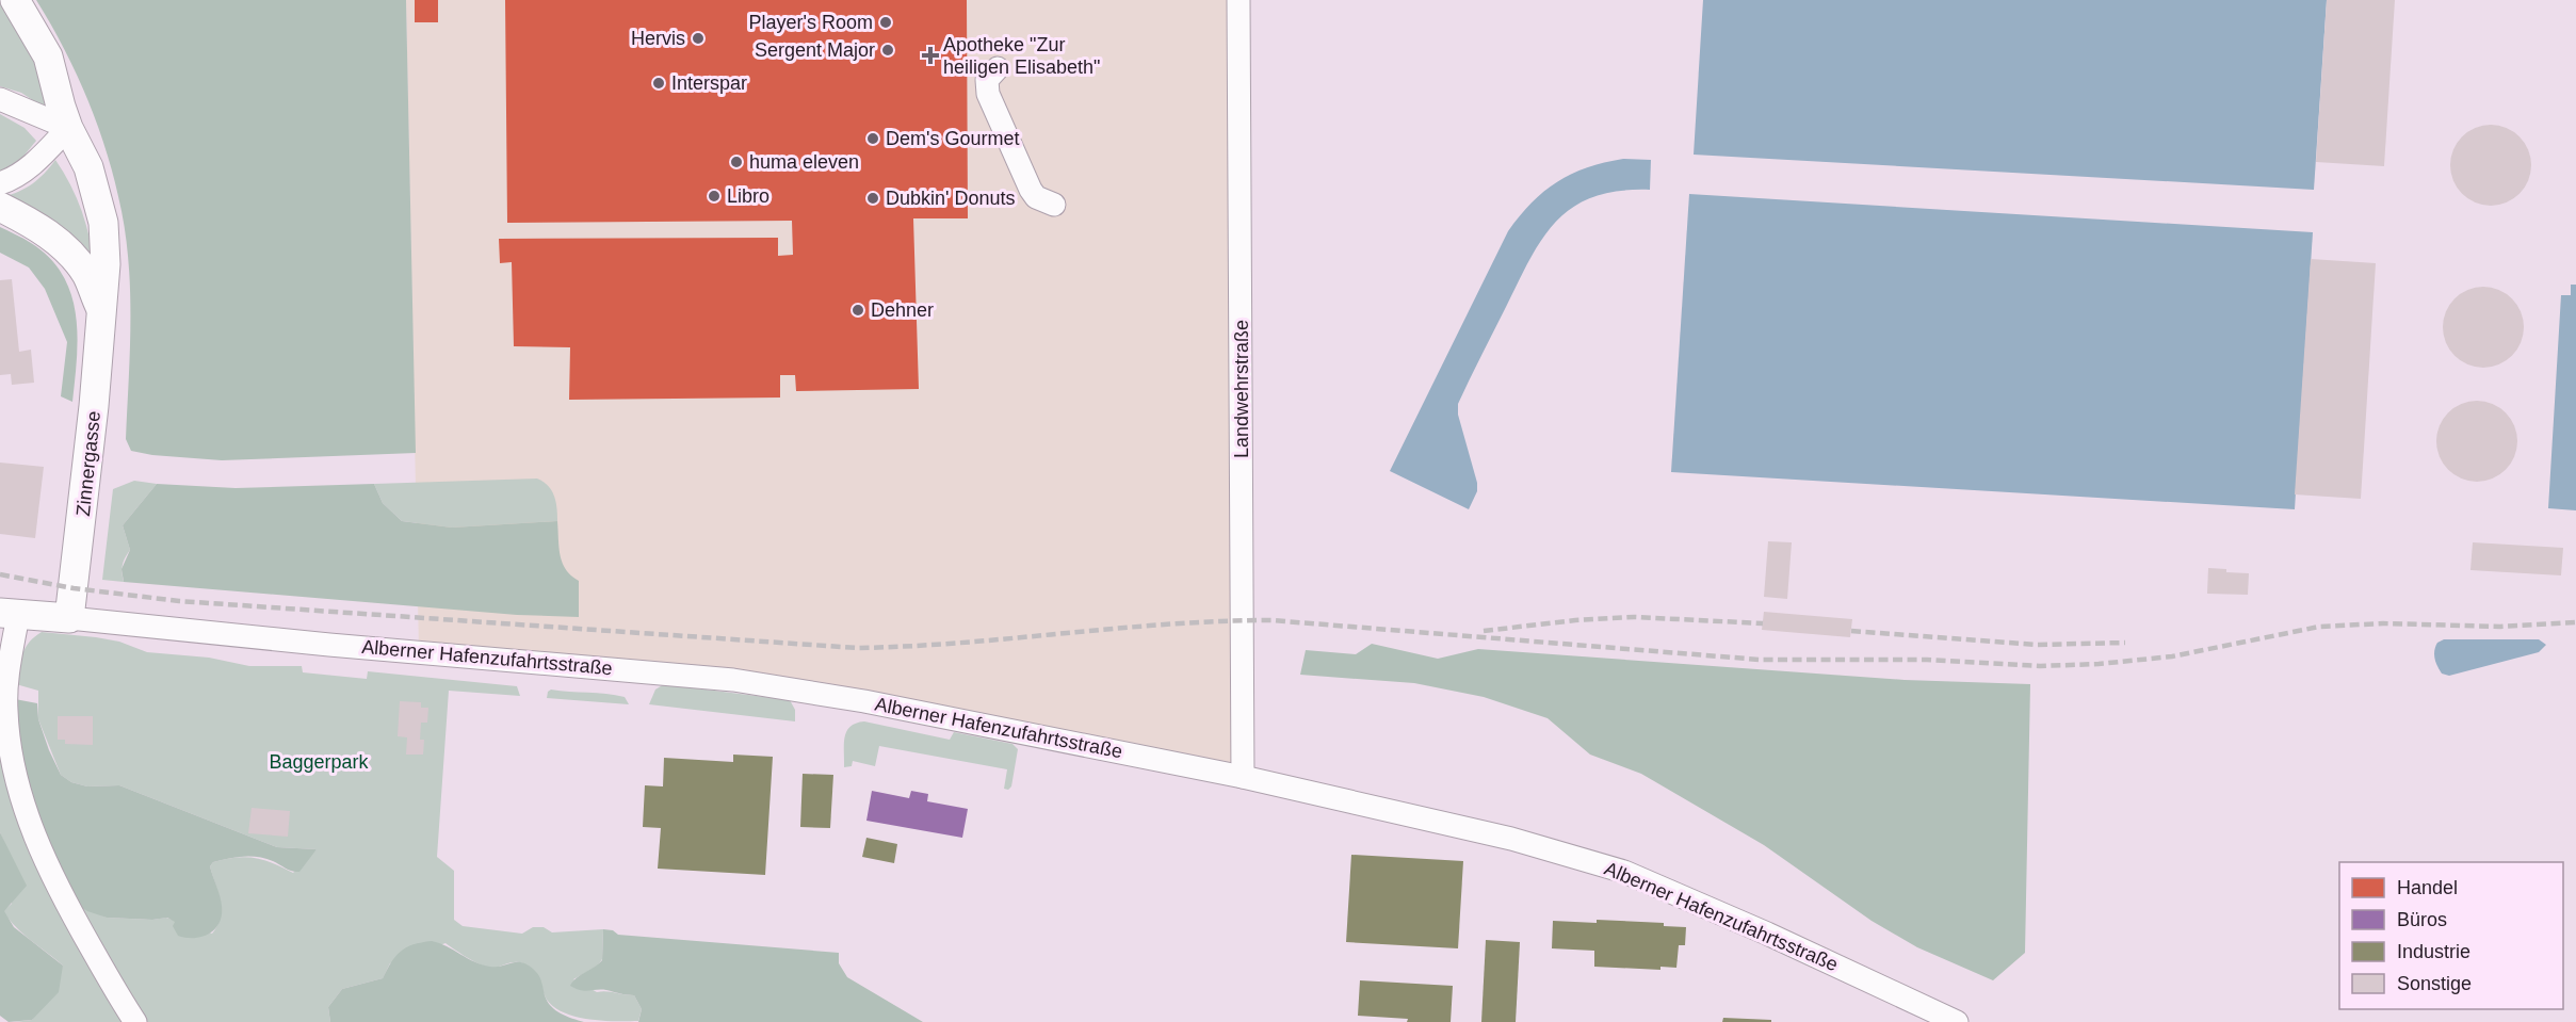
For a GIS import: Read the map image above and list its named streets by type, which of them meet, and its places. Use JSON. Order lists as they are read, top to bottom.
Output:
{
  "streets": {
    "main road": ["Zinnergasse", "Alberner Hafenzufahrtsstraße"],
    "street": ["Landwehrstraße"]
  },
  "crossings": [
    ["Landwehrstraße", "Alberner Hafenzufahrtsstraße"],
    ["Zinnergasse", "Alberner Hafenzufahrtsstraße"]
  ],
  "parks": ["Baggerpark"],
  "places": {
    "other": [
      "Player's Room",
      "Hervis",
      "Sergent Major",
      "Interspar",
      "Dem's Gourmet",
      "huma eleven",
      "Libro",
      "Dubkin' Donuts",
      "Dehner"
    ],
    "health": ["Apotheke \"Zur heiligen Elisabeth\""]
  },
  "legend": [
    "Handel",
    "Büros",
    "Industrie",
    "Sonstige"
  ]
}
